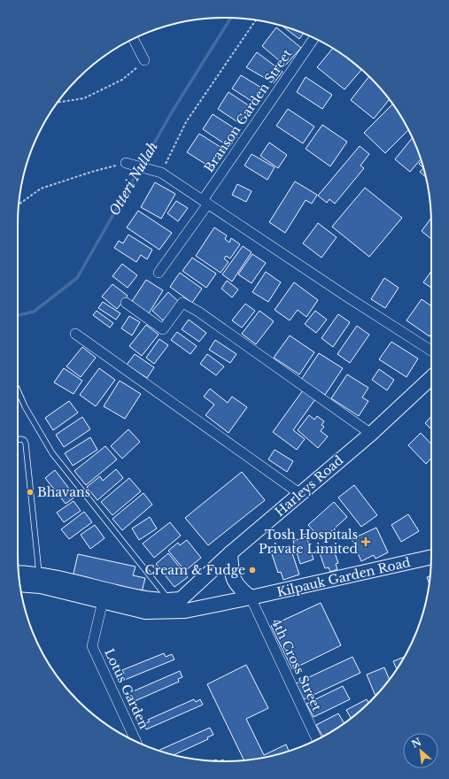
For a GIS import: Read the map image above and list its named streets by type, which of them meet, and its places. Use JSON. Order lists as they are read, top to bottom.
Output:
{
  "streets": {
    "main road": ["Harleys Road", "Kilpauk Garden Road"],
    "street": ["Branson Garden Street", "4th Cross Street", "Lotus Garden"]
  },
  "crossings": [
    ["Kilpauk Garden Road", "4th Cross Street"],
    ["Kilpauk Garden Road", "Lotus Garden"]
  ],
  "water": ["Otteri Nullah"],
  "places": {
    "other": ["Bhavans", "Cream & Fudge"],
    "health": ["Tosh Hospitals Private Limited"]
  },
  "north": "top left"
}
